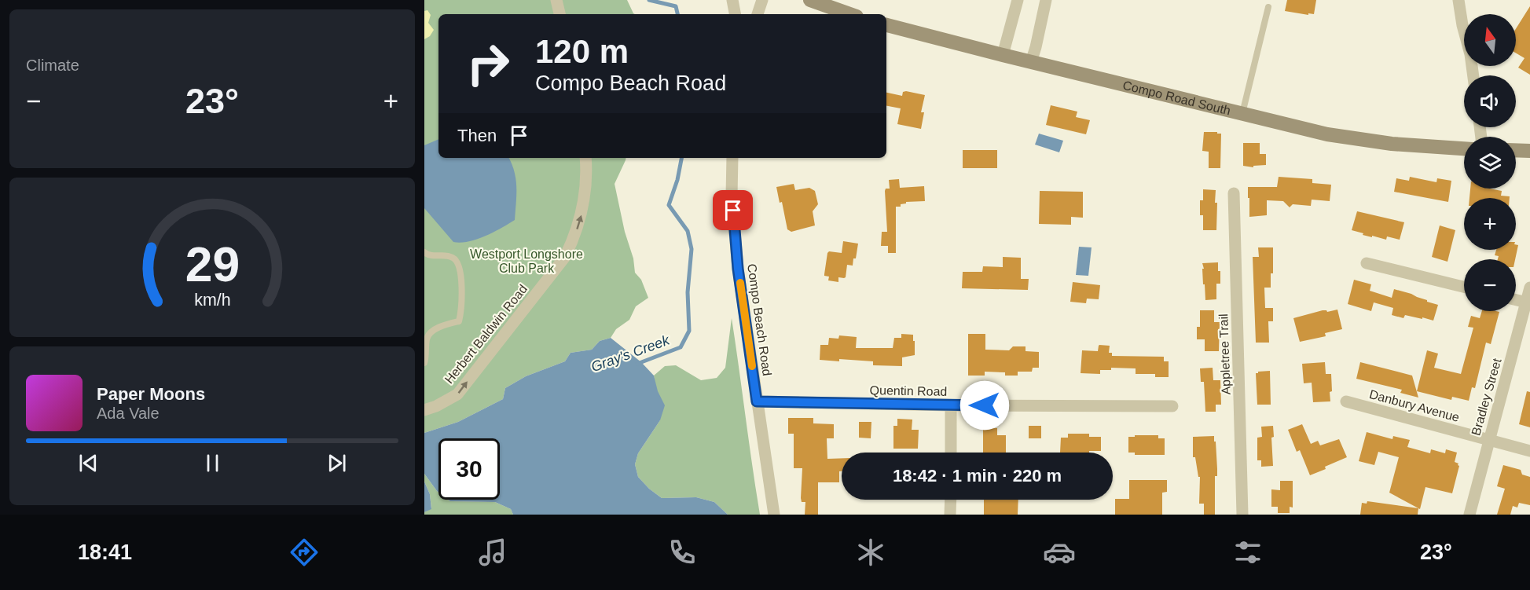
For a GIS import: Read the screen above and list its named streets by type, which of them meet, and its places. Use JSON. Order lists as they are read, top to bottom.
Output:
{
  "streets": {
    "street": [
      "Compo Road South",
      "Compo Beach Road",
      "Herbert Baldwin Road",
      "Appletree Trail",
      "Quentin Road",
      "Bradley Street",
      "Danbury Avenue"
    ]
  },
  "crossings": [
    ["Compo Beach Road", "Quentin Road"],
    ["Bradley Street", "Danbury Avenue"]
  ],
  "one_way": ["Herbert Baldwin Road"],
  "water": ["Gray's Creek"],
  "parks": ["Westport Longshore Club Park"],
  "north": "top",
  "page": {
    "tile": "Climate",
    "map_buttons": ["+", "−"],
    "turn": ["120 m", "Compo Beach Road"],
    "heat": ["−", "23°", "+"],
    "then": "Then",
    "song": ["Paper Moons", "Ada Vale"],
    "limit": "30",
    "trip": "18:42 · 1 min · 220 m",
    "tabs": ["18:41", "23°"],
    "gauge": ["29", "km/h"]
  }
}
